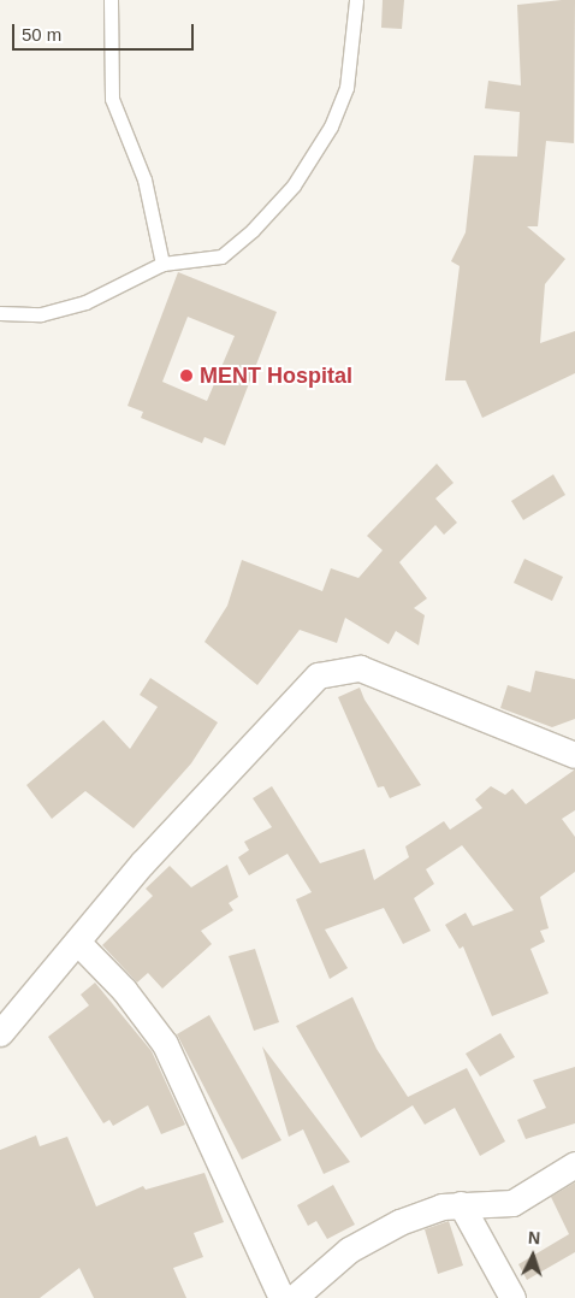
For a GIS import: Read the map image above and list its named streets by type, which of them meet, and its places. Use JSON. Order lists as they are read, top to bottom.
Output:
{
  "places": ["MENT Hospital"],
  "scale_bar": "50 m",
  "north": "top"
}
